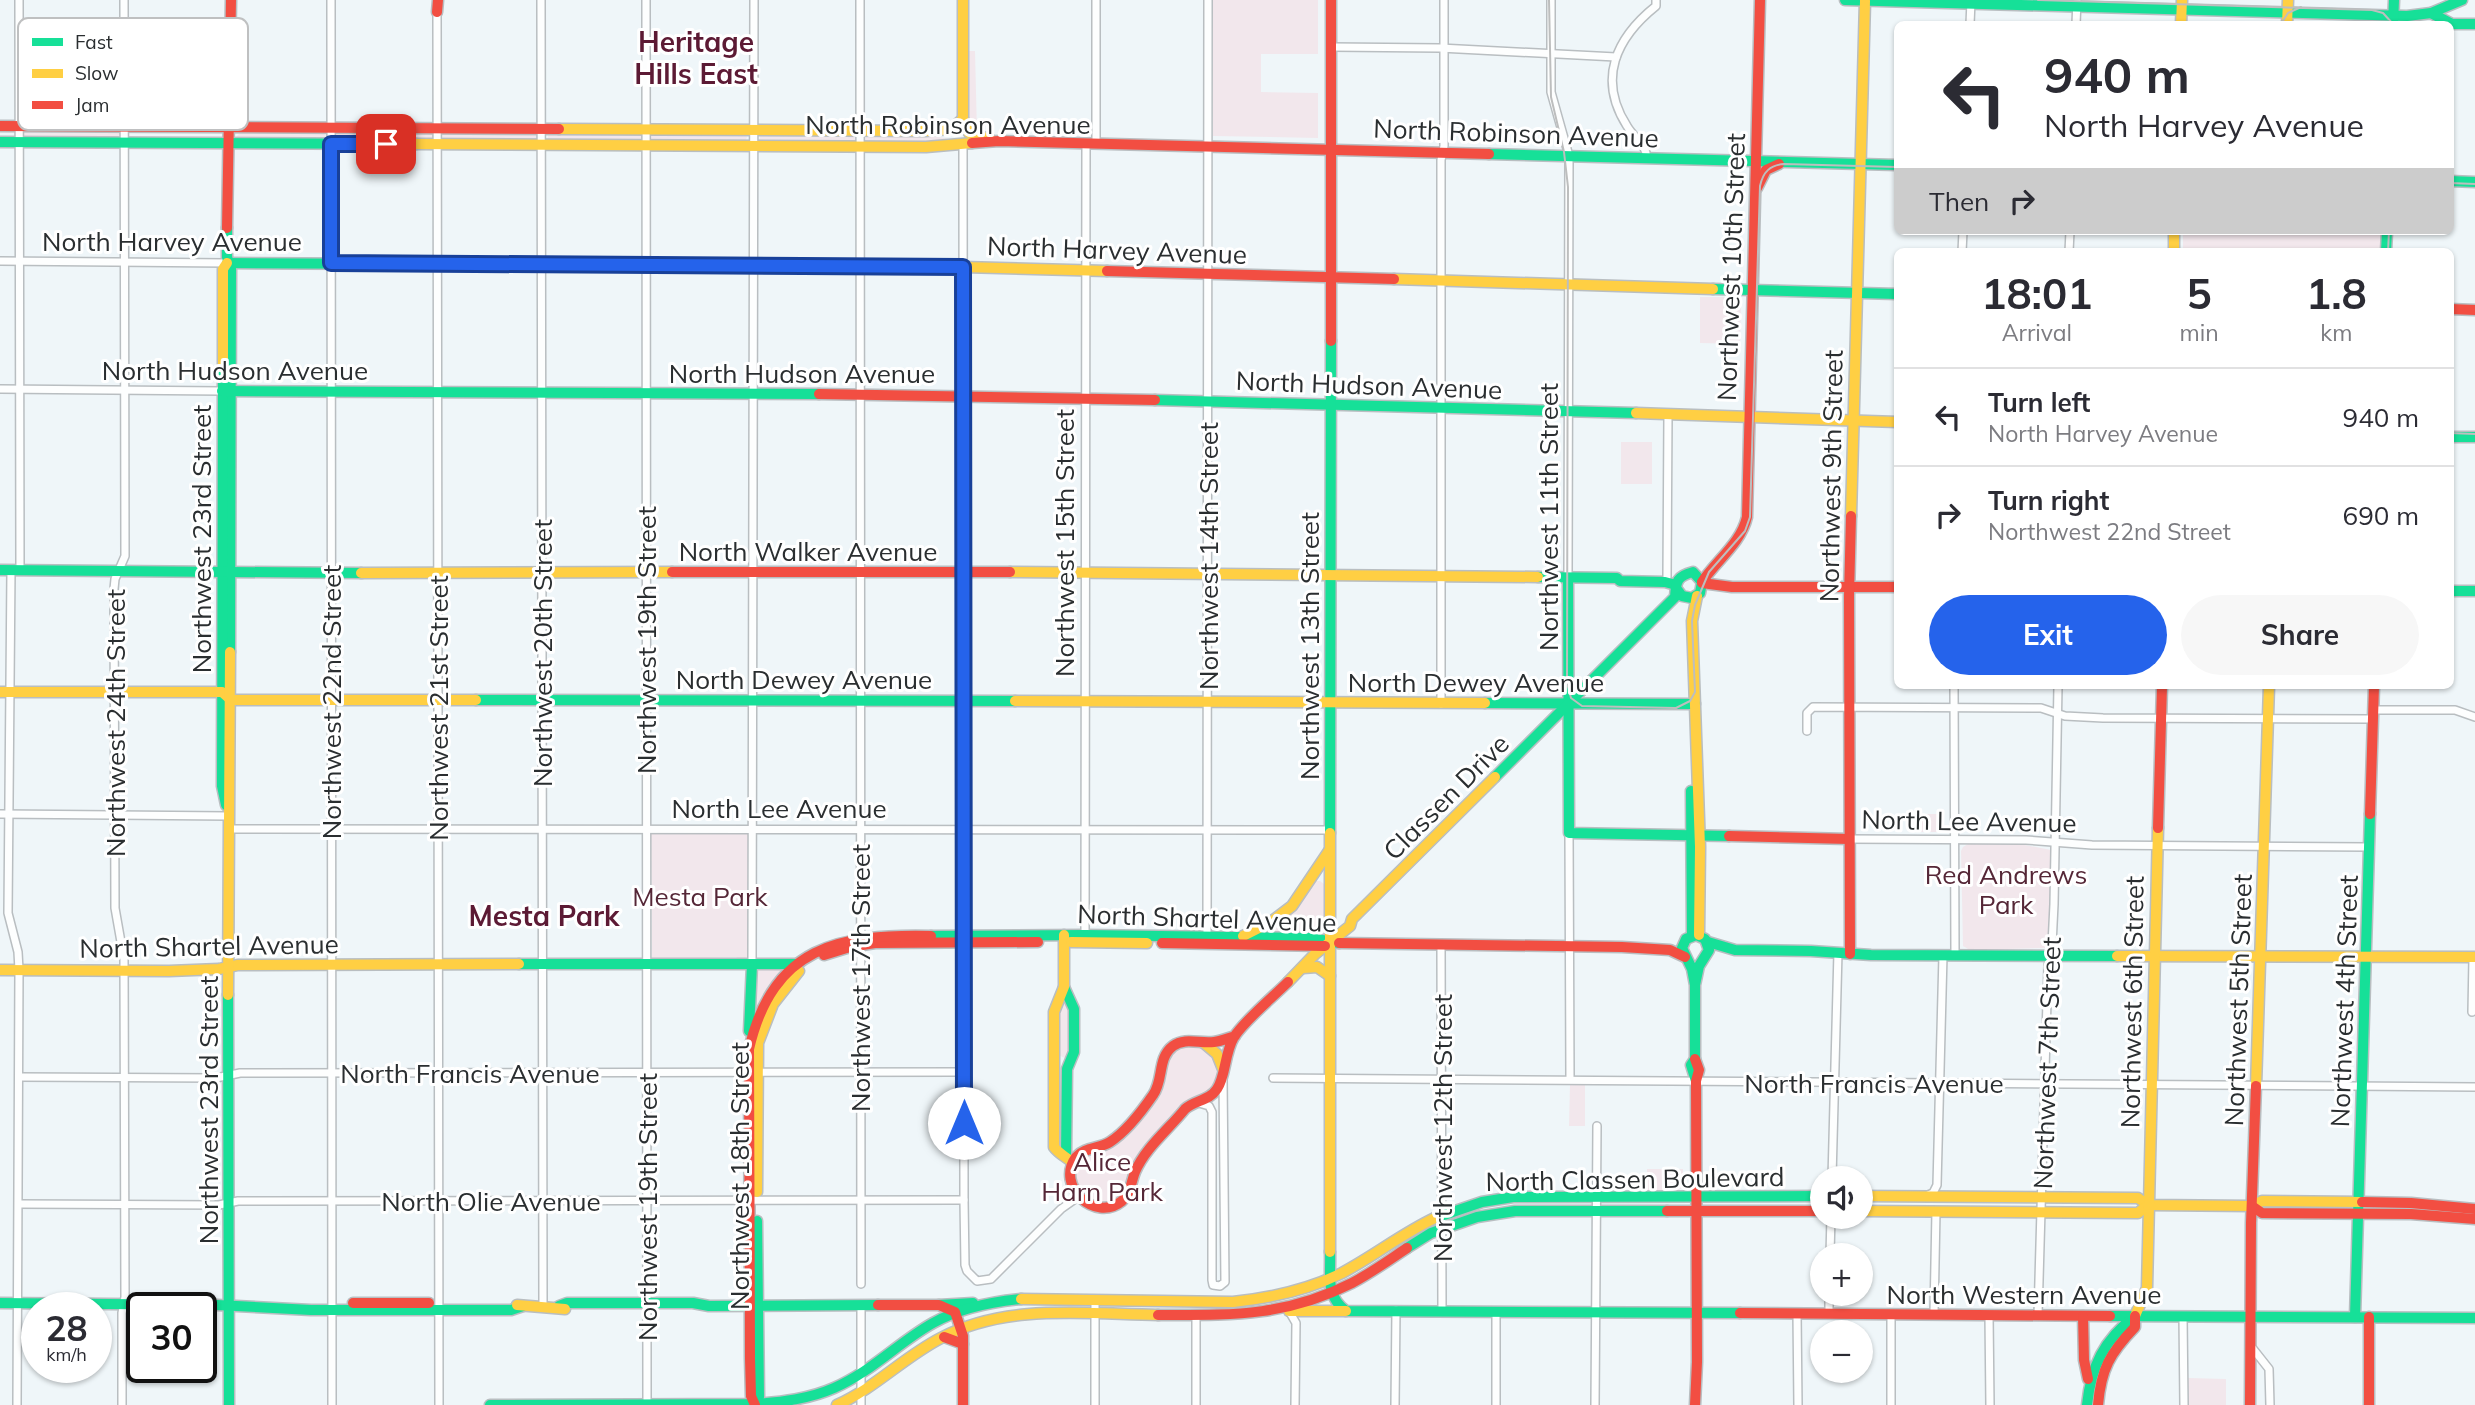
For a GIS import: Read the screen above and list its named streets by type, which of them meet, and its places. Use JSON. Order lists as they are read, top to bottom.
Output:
{
  "streets": {
    "street": [
      "North Robinson Avenue",
      "North Harvey Avenue",
      "Northwest 10th Street",
      "North Hudson Avenue",
      "Northwest 9th Street",
      "Northwest 11th Street",
      "Northwest 23rd Street",
      "Northwest 15th Street",
      "North Walker Avenue",
      "Northwest 14th Street",
      "Northwest 19th Street",
      "Northwest 13th Street",
      "Northwest 20th Street",
      "North Dewey Avenue",
      "Northwest 22nd Street",
      "Northwest 21st Street",
      "Northwest 24th Street",
      "Classen Drive",
      "North Lee Avenue",
      "North Shartel Avenue",
      "Northwest 17th Street",
      "Northwest 5th Street",
      "Northwest 4th Street",
      "Northwest 6th Street",
      "Northwest 7th Street",
      "North Francis Avenue",
      "Northwest 12th Street",
      "Northwest 18th Street",
      "North Classen Boulevard",
      "North Olie Avenue",
      "North Western Avenue"
    ]
  },
  "crossings": [
    ["North Robinson Avenue", "Northwest 10th Street"],
    ["North Robinson Avenue", "Northwest 9th Street"],
    ["North Robinson Avenue", "Northwest 11th Street"],
    ["North Robinson Avenue", "Northwest 23rd Street"],
    ["North Robinson Avenue", "Northwest 15th Street"],
    ["North Robinson Avenue", "Northwest 14th Street"],
    ["North Robinson Avenue", "Northwest 19th Street"],
    ["North Robinson Avenue", "Northwest 13th Street"],
    ["North Robinson Avenue", "Northwest 20th Street"],
    ["North Robinson Avenue", "Northwest 22nd Street"],
    ["North Robinson Avenue", "Northwest 21st Street"],
    ["North Robinson Avenue", "Northwest 24th Street"],
    ["North Robinson Avenue", "Northwest 17th Street"],
    ["North Harvey Avenue", "Northwest 10th Street"],
    ["North Harvey Avenue", "Northwest 9th Street"],
    ["North Harvey Avenue", "Northwest 11th Street"],
    ["North Harvey Avenue", "Northwest 23rd Street"],
    ["North Harvey Avenue", "Northwest 15th Street"],
    ["North Harvey Avenue", "Northwest 14th Street"],
    ["North Harvey Avenue", "Northwest 19th Street"],
    ["North Harvey Avenue", "Northwest 13th Street"],
    ["North Harvey Avenue", "Northwest 20th Street"],
    ["North Harvey Avenue", "Northwest 22nd Street"],
    ["North Harvey Avenue", "Northwest 21st Street"],
    ["North Harvey Avenue", "Northwest 24th Street"],
    ["North Harvey Avenue", "Northwest 17th Street"],
    ["Northwest 10th Street", "North Hudson Avenue"],
    ["Northwest 10th Street", "North Walker Avenue"],
    ["Northwest 10th Street", "Classen Drive"],
    ["North Hudson Avenue", "Northwest 9th Street"],
    ["North Hudson Avenue", "Northwest 11th Street"],
    ["North Hudson Avenue", "Northwest 23rd Street"],
    ["North Hudson Avenue", "Northwest 15th Street"],
    ["North Hudson Avenue", "Northwest 14th Street"],
    ["North Hudson Avenue", "Northwest 19th Street"],
    ["North Hudson Avenue", "Northwest 13th Street"],
    ["North Hudson Avenue", "Northwest 20th Street"],
    ["North Hudson Avenue", "Northwest 22nd Street"],
    ["North Hudson Avenue", "Northwest 21st Street"],
    ["North Hudson Avenue", "Northwest 24th Street"],
    ["North Hudson Avenue", "Northwest 17th Street"],
    ["Northwest 9th Street", "North Lee Avenue"],
    ["Northwest 9th Street", "North Shartel Avenue"],
    ["Northwest 11th Street", "North Walker Avenue"],
    ["Northwest 11th Street", "North Dewey Avenue"],
    ["Northwest 11th Street", "Classen Drive"],
    ["Northwest 11th Street", "North Lee Avenue"],
    ["Northwest 11th Street", "North Shartel Avenue"],
    ["Northwest 11th Street", "North Francis Avenue"],
    ["Northwest 23rd Street", "North Walker Avenue"],
    ["Northwest 23rd Street", "North Dewey Avenue"],
    ["Northwest 23rd Street", "North Lee Avenue"],
    ["Northwest 23rd Street", "North Shartel Avenue"],
    ["Northwest 23rd Street", "North Francis Avenue"],
    ["Northwest 23rd Street", "North Olie Avenue"],
    ["Northwest 15th Street", "North Walker Avenue"],
    ["Northwest 15th Street", "North Dewey Avenue"],
    ["Northwest 15th Street", "North Lee Avenue"],
    ["Northwest 15th Street", "North Shartel Avenue"],
    ["North Walker Avenue", "Northwest 14th Street"],
    ["North Walker Avenue", "Northwest 19th Street"],
    ["North Walker Avenue", "Northwest 13th Street"],
    ["North Walker Avenue", "Northwest 20th Street"],
    ["North Walker Avenue", "Northwest 22nd Street"],
    ["North Walker Avenue", "Northwest 21st Street"],
    ["North Walker Avenue", "Northwest 24th Street"],
    ["North Walker Avenue", "Classen Drive"],
    ["North Walker Avenue", "Northwest 17th Street"],
    ["Northwest 14th Street", "North Dewey Avenue"],
    ["Northwest 14th Street", "North Lee Avenue"],
    ["Northwest 14th Street", "North Shartel Avenue"],
    ["Northwest 19th Street", "North Dewey Avenue"],
    ["Northwest 19th Street", "North Lee Avenue"],
    ["Northwest 19th Street", "North Shartel Avenue"],
    ["Northwest 19th Street", "North Francis Avenue"],
    ["Northwest 19th Street", "North Classen Boulevard"],
    ["Northwest 19th Street", "North Olie Avenue"],
    ["Northwest 13th Street", "North Dewey Avenue"],
    ["Northwest 13th Street", "Classen Drive"],
    ["Northwest 13th Street", "North Lee Avenue"],
    ["Northwest 13th Street", "North Shartel Avenue"],
    ["Northwest 13th Street", "North Francis Avenue"],
    ["Northwest 13th Street", "North Classen Boulevard"],
    ["Northwest 20th Street", "North Dewey Avenue"],
    ["Northwest 20th Street", "North Lee Avenue"],
    ["Northwest 20th Street", "North Shartel Avenue"],
    ["Northwest 20th Street", "North Francis Avenue"],
    ["Northwest 20th Street", "North Olie Avenue"],
    ["North Dewey Avenue", "Northwest 22nd Street"],
    ["North Dewey Avenue", "Northwest 21st Street"],
    ["North Dewey Avenue", "Classen Drive"],
    ["North Dewey Avenue", "Northwest 17th Street"],
    ["Northwest 22nd Street", "North Lee Avenue"],
    ["Northwest 22nd Street", "North Shartel Avenue"],
    ["Northwest 22nd Street", "North Francis Avenue"],
    ["Northwest 22nd Street", "North Olie Avenue"],
    ["Northwest 21st Street", "North Lee Avenue"],
    ["Northwest 21st Street", "North Shartel Avenue"],
    ["Northwest 21st Street", "North Francis Avenue"],
    ["Northwest 21st Street", "North Olie Avenue"],
    ["Northwest 24th Street", "North Shartel Avenue"],
    ["Northwest 24th Street", "North Francis Avenue"],
    ["Northwest 24th Street", "North Olie Avenue"],
    ["Classen Drive", "North Shartel Avenue"],
    ["North Lee Avenue", "Northwest 17th Street"],
    ["North Lee Avenue", "Northwest 5th Street"],
    ["North Lee Avenue", "Northwest 4th Street"],
    ["North Lee Avenue", "Northwest 6th Street"],
    ["North Lee Avenue", "Northwest 7th Street"],
    ["North Shartel Avenue", "Northwest 17th Street"],
    ["North Shartel Avenue", "Northwest 5th Street"],
    ["North Shartel Avenue", "Northwest 4th Street"],
    ["North Shartel Avenue", "Northwest 6th Street"],
    ["North Shartel Avenue", "Northwest 7th Street"],
    ["North Shartel Avenue", "Northwest 12th Street"],
    ["North Shartel Avenue", "Northwest 18th Street"],
    ["Northwest 17th Street", "North Francis Avenue"],
    ["Northwest 17th Street", "North Olie Avenue"],
    ["Northwest 5th Street", "North Francis Avenue"],
    ["Northwest 5th Street", "North Western Avenue"],
    ["Northwest 4th Street", "North Francis Avenue"],
    ["Northwest 4th Street", "North Western Avenue"],
    ["Northwest 6th Street", "North Francis Avenue"],
    ["Northwest 6th Street", "North Western Avenue"],
    ["Northwest 7th Street", "North Francis Avenue"],
    ["Northwest 7th Street", "North Western Avenue"],
    ["North Francis Avenue", "Northwest 12th Street"],
    ["North Francis Avenue", "Northwest 18th Street"],
    ["Northwest 12th Street", "North Classen Boulevard"],
    ["Northwest 12th Street", "North Western Avenue"],
    ["Northwest 18th Street", "North Classen Boulevard"],
    ["Northwest 18th Street", "North Olie Avenue"],
    ["North Classen Boulevard", "North Western Avenue"]
  ],
  "districts": ["Heritage Hills East", "Mesta Park"],
  "parks": ["Red Andrews Park", "Mesta Park", "Alice Harn Park"],
  "legend": ["Fast", "Slow", "Jam"],
  "page": {
    "turn": ["940 m", "North Harvey Avenue"],
    "then": "Then",
    "eta": [
      "18:01",
      "Arrival",
      "5",
      "min",
      "1.8",
      "km"
    ],
    "list": [
      {
        "name": "Turn left",
        "note": "North Harvey Avenue",
        "value": "940 m"
      },
      {
        "name": "Turn right",
        "note": "Northwest 22nd Street",
        "value": "690 m"
      }
    ],
    "buttons": ["Exit", "Share"],
    "map_buttons": ["+", "−"],
    "speed": "28 km/h",
    "limit": "30"
  }
}
